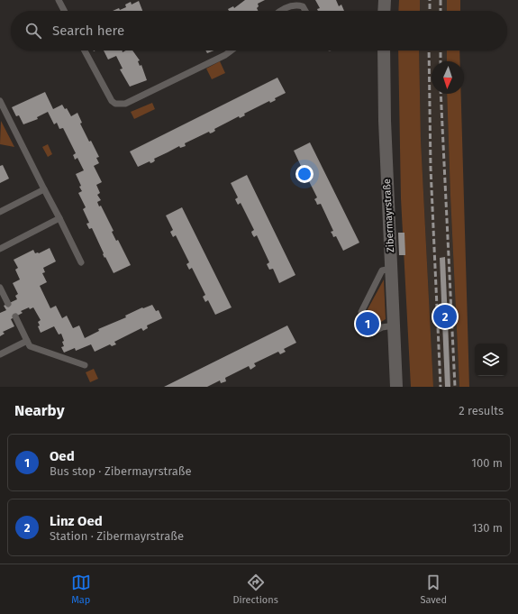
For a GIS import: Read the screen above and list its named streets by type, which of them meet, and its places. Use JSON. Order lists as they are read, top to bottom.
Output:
{
  "streets": {
    "street": ["Zibermayrstraße"]
  },
  "north": "bottom",
  "page": {
    "search": "Search here",
    "pins": ["2", "1"],
    "heading": ["Nearby", "2 results"],
    "list": [
      {
        "mark": "1",
        "name": "Oed",
        "note": "Bus stop · Zibermayrstraße",
        "value": "100 m"
      },
      {
        "mark": "2",
        "name": "Linz Oed",
        "note": "Station · Zibermayrstraße",
        "value": "130 m"
      }
    ],
    "nav": ["Map", "Directions", "Saved"]
  }
}
